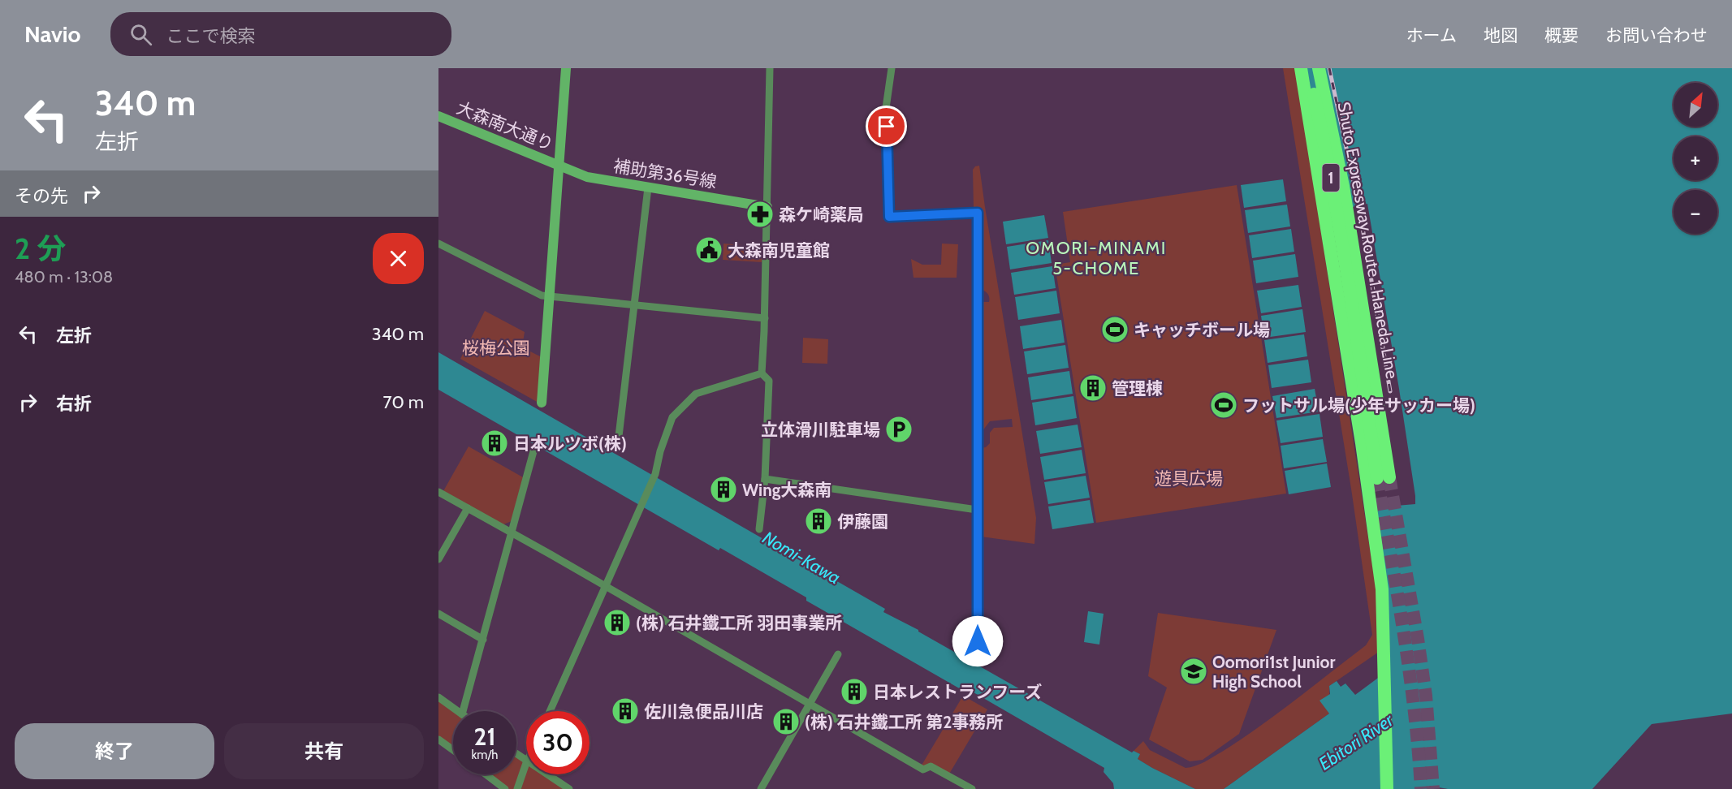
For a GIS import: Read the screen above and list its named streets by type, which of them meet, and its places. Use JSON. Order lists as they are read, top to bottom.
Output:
{
  "streets": {
    "highway": ["1", "Shuto Expressway Route 1 Haneda Line"],
    "street": ["大森南大通り", "補助第36号線"]
  },
  "crossings": [
    ["大森南大通り", "補助第36号線"]
  ],
  "districts": ["OMORI-MINAMI 5-CHOME"],
  "water": ["Nomi-Kawa", "Ebitori River"],
  "parks": ["桜梅公園", "遊具広場"],
  "places": {
    "pharmacy": ["森ケ崎薬局"],
    "public building": ["大森南児童館"],
    "sports": ["キャッチボール場", "フットサル場(少年サッカー場)"],
    "building": [
      "管理棟",
      "日本ルツボ(株)",
      "Wing大森南",
      "伊藤園",
      "(株) 石井鐵工所 羽田事業所",
      "日本レストランフーズ",
      "佐川急便品川店",
      "(株) 石井鐵工所 第2事務所"
    ],
    "parking": ["立体滑川駐車場"],
    "school or university": ["Oomori1st Junior High School"]
  },
  "north": "top right",
  "page": {
    "header": "Navio",
    "search": "ここで検索",
    "nav": [
      "ホーム",
      "地図",
      "概要",
      "お問い合わせ"
    ],
    "turn": ["340 m", "左折"],
    "map_buttons": ["+", "−"],
    "then": "その先",
    "heading": ["2 分", "480 m · 13:08"],
    "list": [
      {
        "name": "左折",
        "value": "340 m"
      },
      {
        "name": "右折",
        "value": "70 m"
      }
    ],
    "speed": "21 km/h",
    "limit": "30",
    "buttons": ["終了", "共有"]
  }
}
